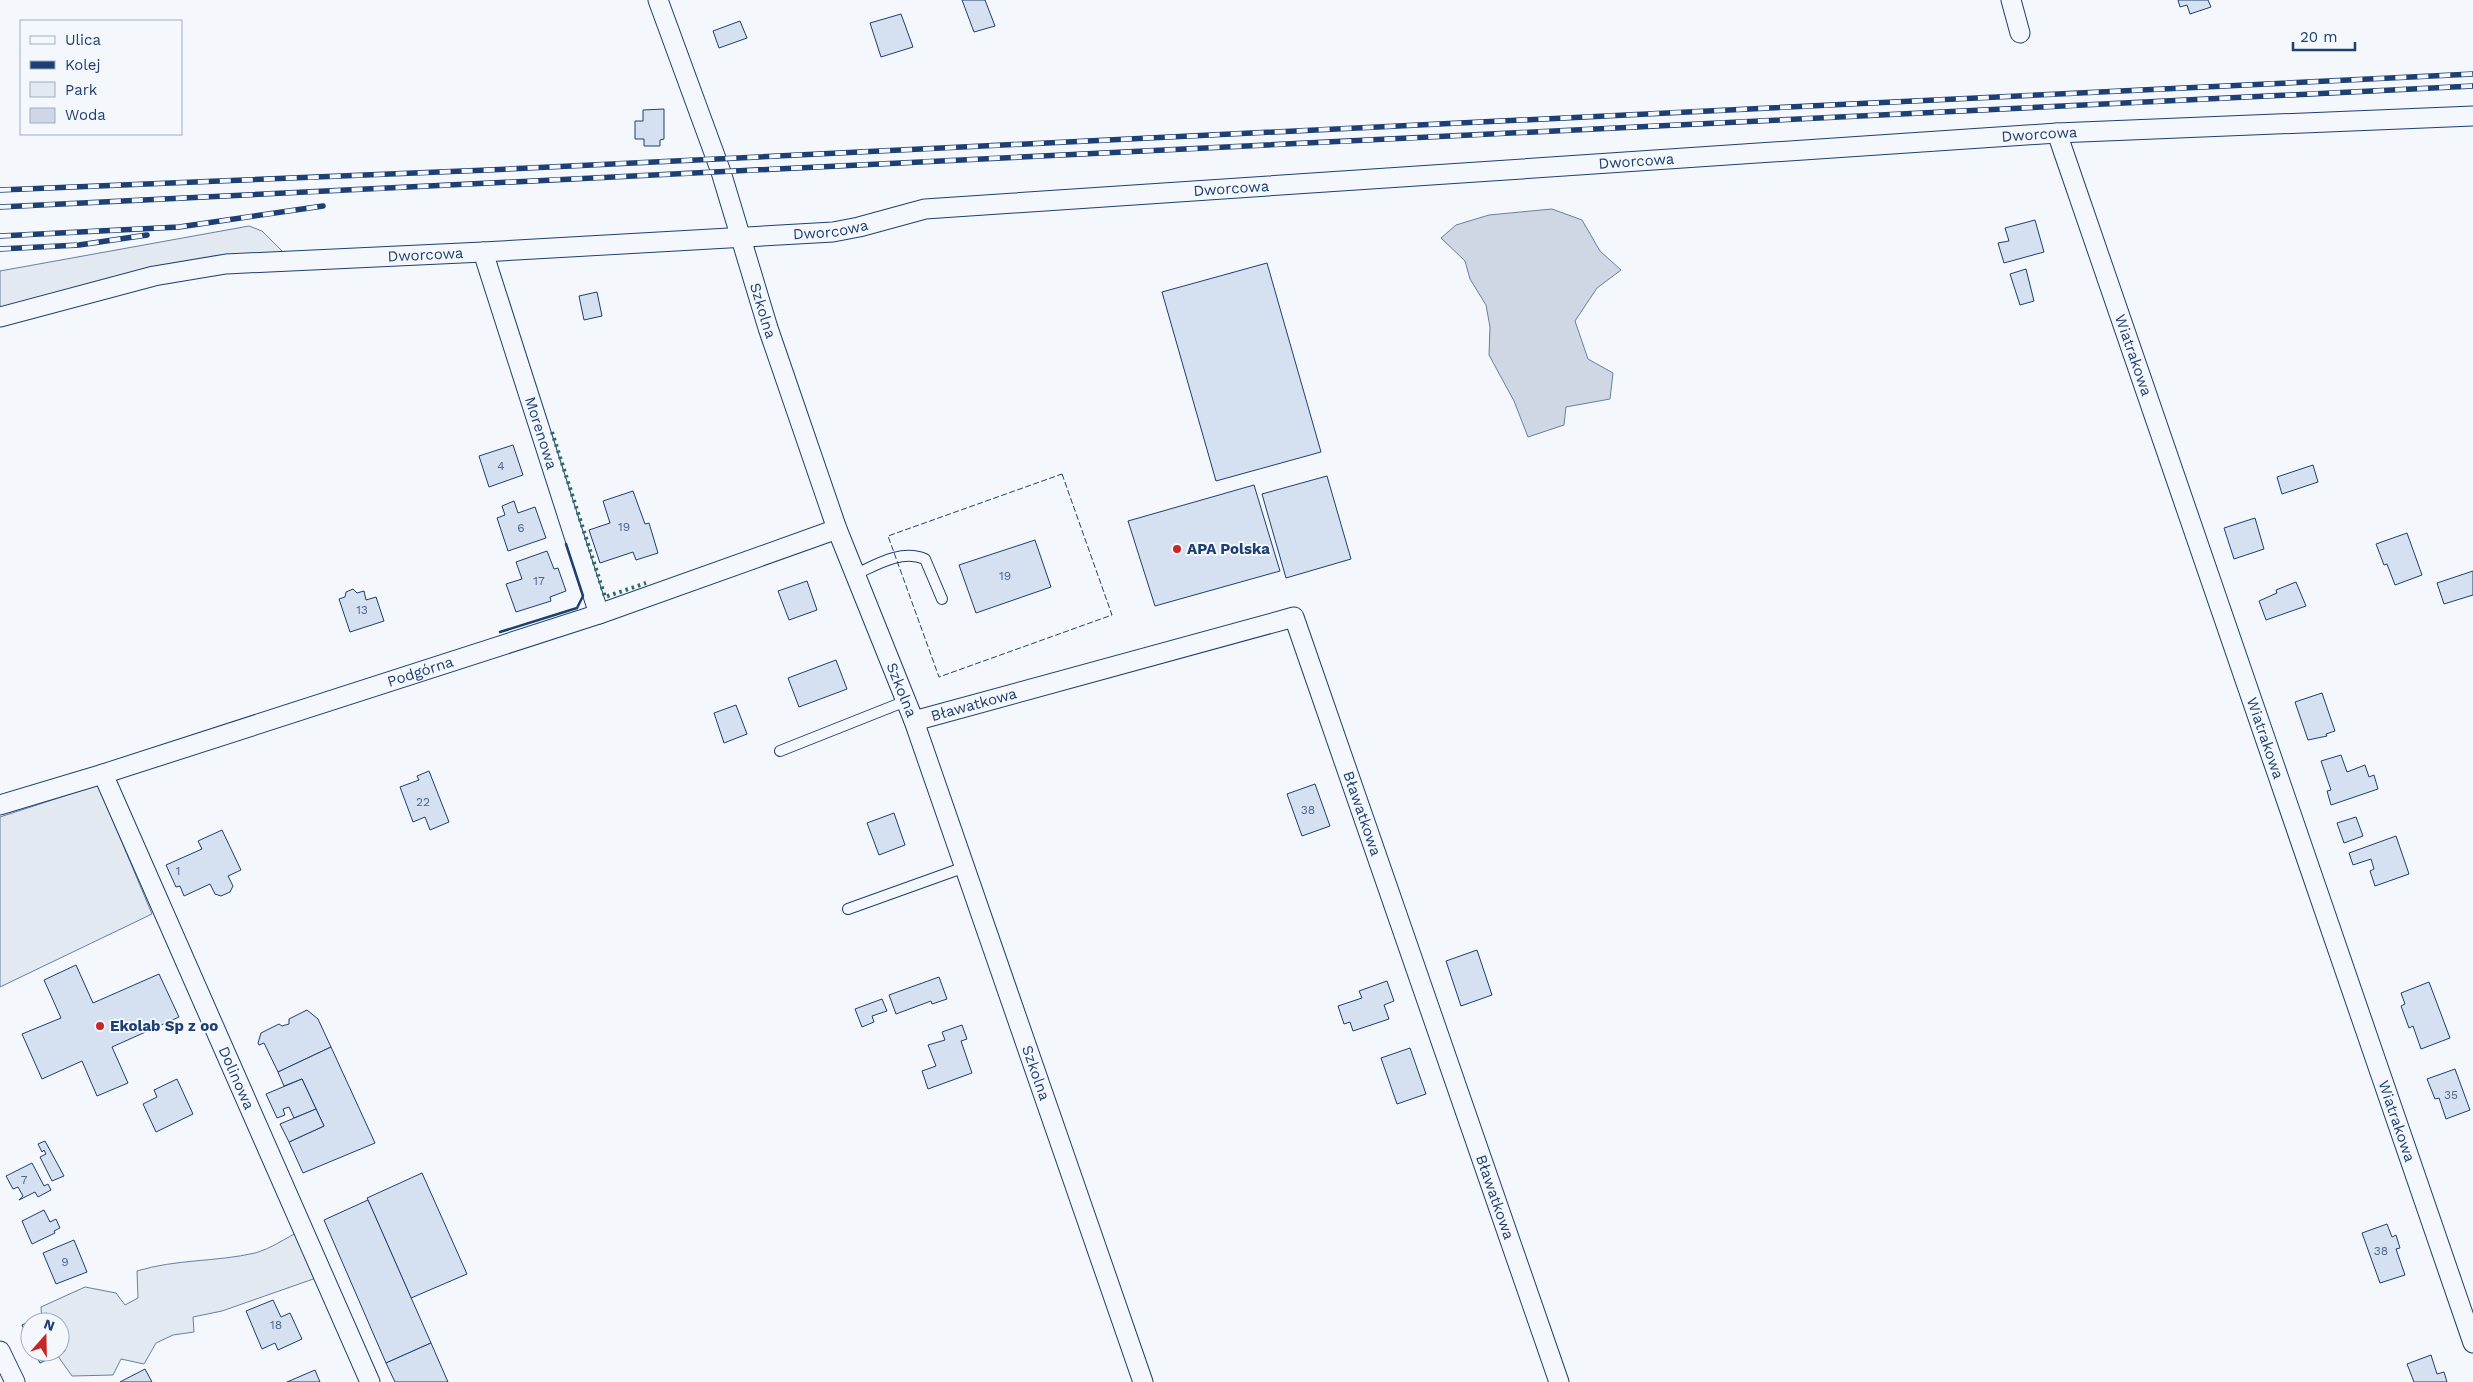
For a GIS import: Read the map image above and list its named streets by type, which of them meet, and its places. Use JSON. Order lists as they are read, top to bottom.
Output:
{
  "streets": {
    "street": [
      "Dworcowa",
      "Szkolna",
      "Wiatrakowa",
      "Morenowa",
      "Podgórna",
      "Bławatkowa",
      "Dolinowa"
    ]
  },
  "crossings": [
    ["Dworcowa", "Szkolna"],
    ["Dworcowa", "Wiatrakowa"],
    ["Dworcowa", "Morenowa"],
    ["Szkolna", "Podgórna"],
    ["Szkolna", "Bławatkowa"],
    ["Morenowa", "Podgórna"],
    ["Podgórna", "Dolinowa"]
  ],
  "places": ["APA Polska", "Ekolab Sp z oo"],
  "house_numbers": [
    "4",
    "19",
    "6",
    "19",
    "17",
    "13",
    "22",
    "38",
    "1",
    "35",
    "7",
    "38",
    "9",
    "18"
  ],
  "legend": [
    "Ulica",
    "Kolej",
    "Park",
    "Woda"
  ],
  "scale_bar": "20 m",
  "north": "top"
}
